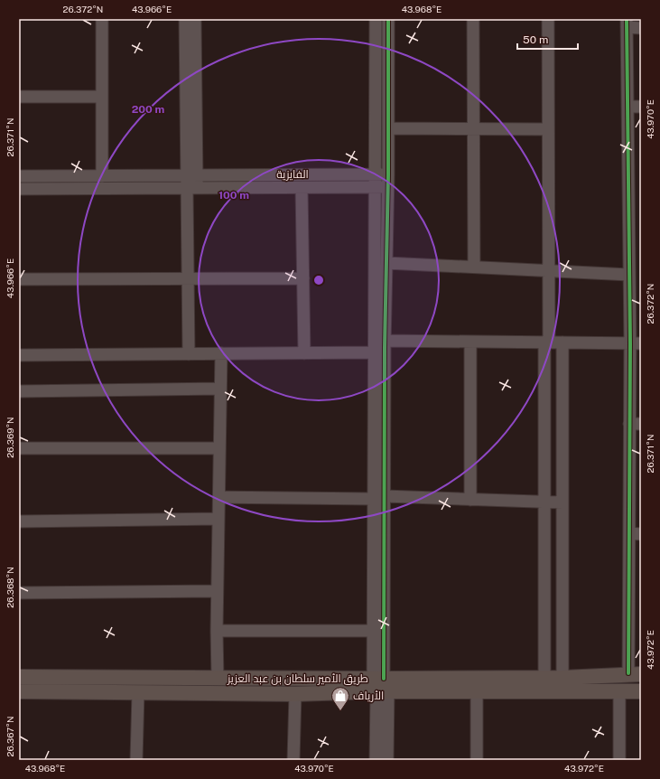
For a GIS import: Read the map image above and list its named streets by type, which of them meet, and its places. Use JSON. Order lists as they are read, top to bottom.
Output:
{
  "streets": {
    "main road": ["طريق الأمير سلطان بن عبد العزيز"],
    "street": ["الفايزية"]
  },
  "places": {
    "shop": ["الأرياف"]
  },
  "scale_bar": "50 m",
  "coordinates": [
    "26.372°N",
    "43.966°E",
    "43.968°E",
    "43.970°E",
    "26.371°N",
    "26.369°N",
    "26.368°N",
    "43.972°E",
    "26.367°N"
  ],
  "rings": ["200 m", "100 m"]
}
